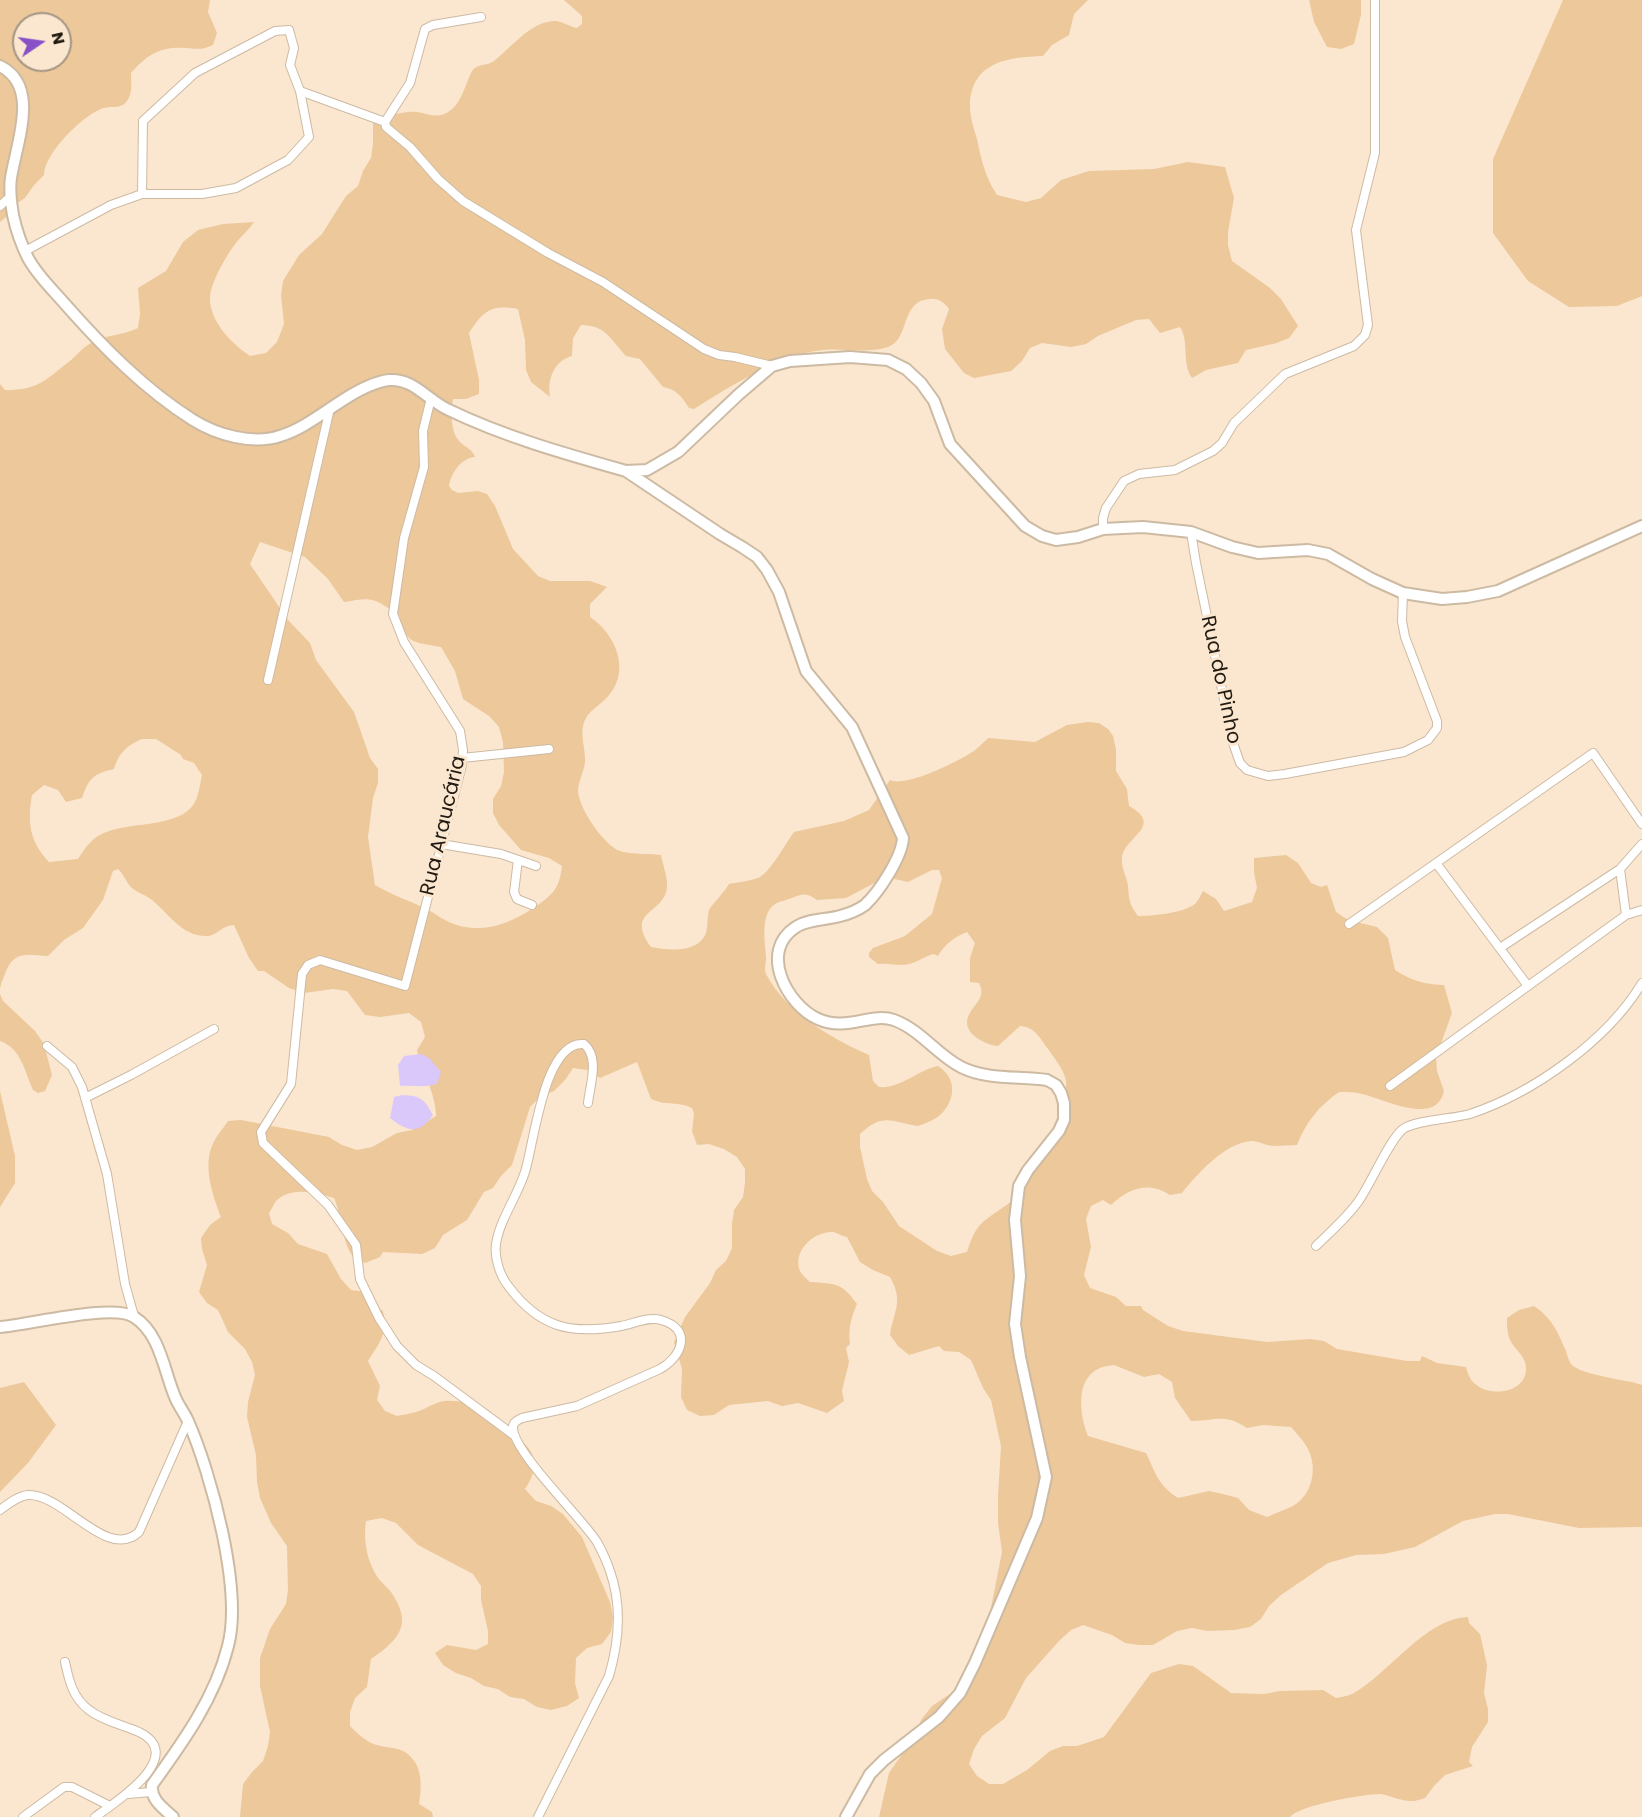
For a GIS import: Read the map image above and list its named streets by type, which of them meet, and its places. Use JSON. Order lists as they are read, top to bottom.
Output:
{
  "streets": {
    "street": ["Rua do Pinho", "Rua Araucária"]
  },
  "north": "right"
}
